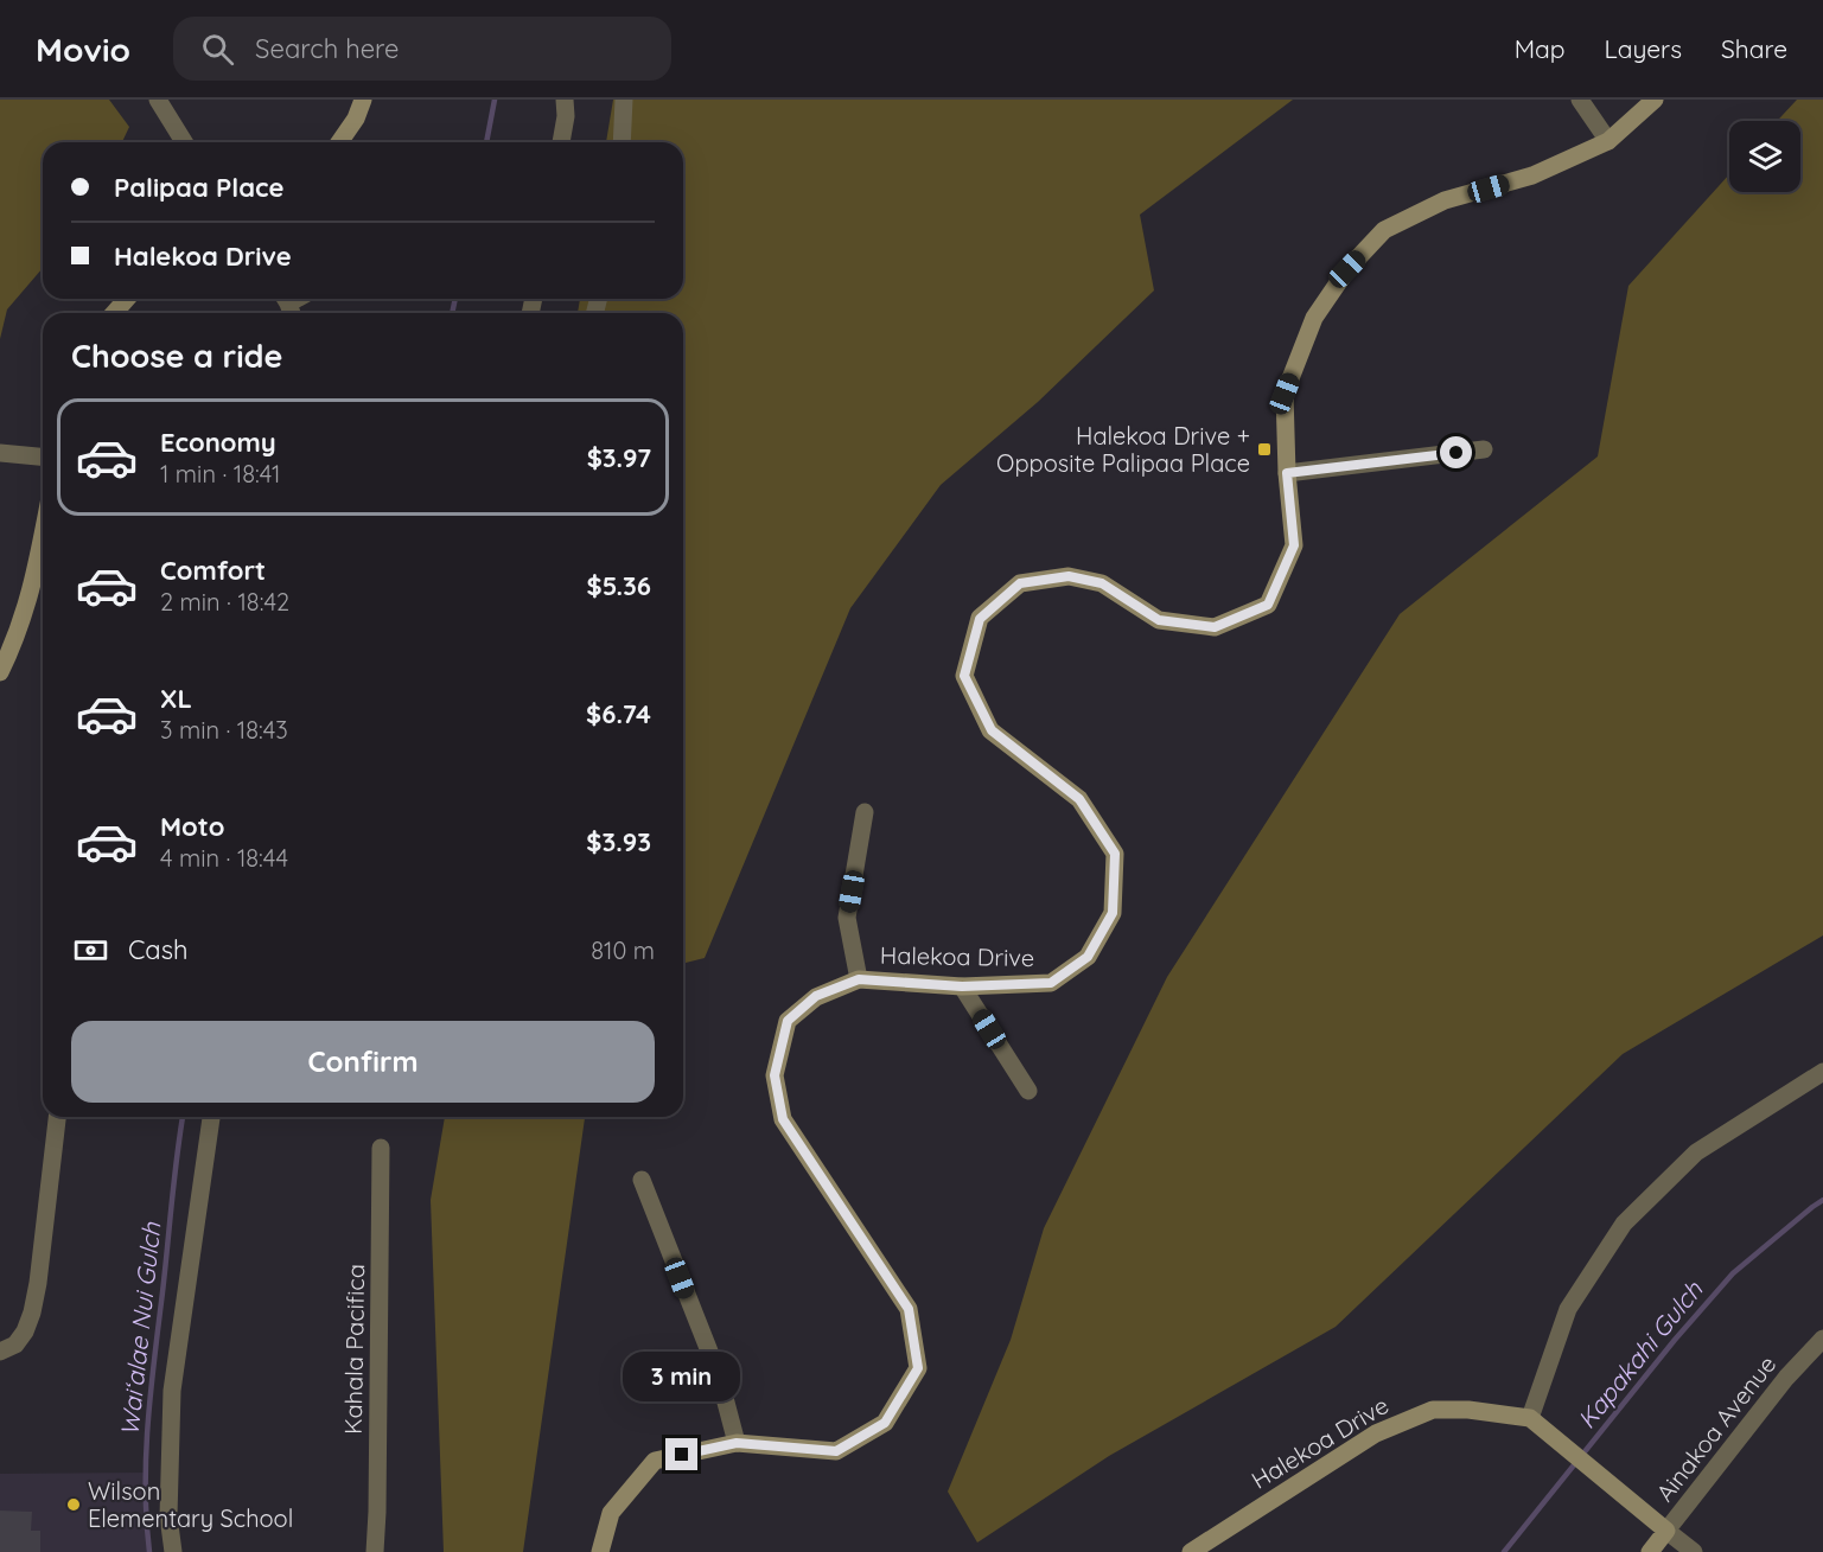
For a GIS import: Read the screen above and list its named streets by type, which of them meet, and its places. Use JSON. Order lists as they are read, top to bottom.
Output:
{
  "streets": {
    "street": ["Halekoa Drive", "Kahala Pacifica", "Ainakoa Avenue"]
  },
  "water": ["Waiʻalae Nui Gulch", "Kapakahi Gulch"],
  "places": {
    "transit": ["Halekoa Drive + Opposite Palipaa Place"],
    "other": ["Wilson Elementary School"]
  },
  "page": {
    "header": "Movio",
    "search": "Search here",
    "nav": ["Map", "Layers", "Share"],
    "banner": ["Palipaa Place", "Halekoa Drive"],
    "heading": "Choose a ride",
    "list": [
      {
        "name": "Economy",
        "note": "1 min · 18:41",
        "value": "$3.97"
      },
      {
        "name": "Comfort",
        "note": "2 min · 18:42",
        "value": "$5.36"
      },
      {
        "name": "XL",
        "note": "3 min · 18:43",
        "value": "$6.74"
      },
      {
        "name": "Moto",
        "note": "4 min · 18:44",
        "value": "$3.93"
      }
    ],
    "pay": ["Cash", "810 m"],
    "buttons": "Confirm",
    "bubble": "3 min"
  }
}
